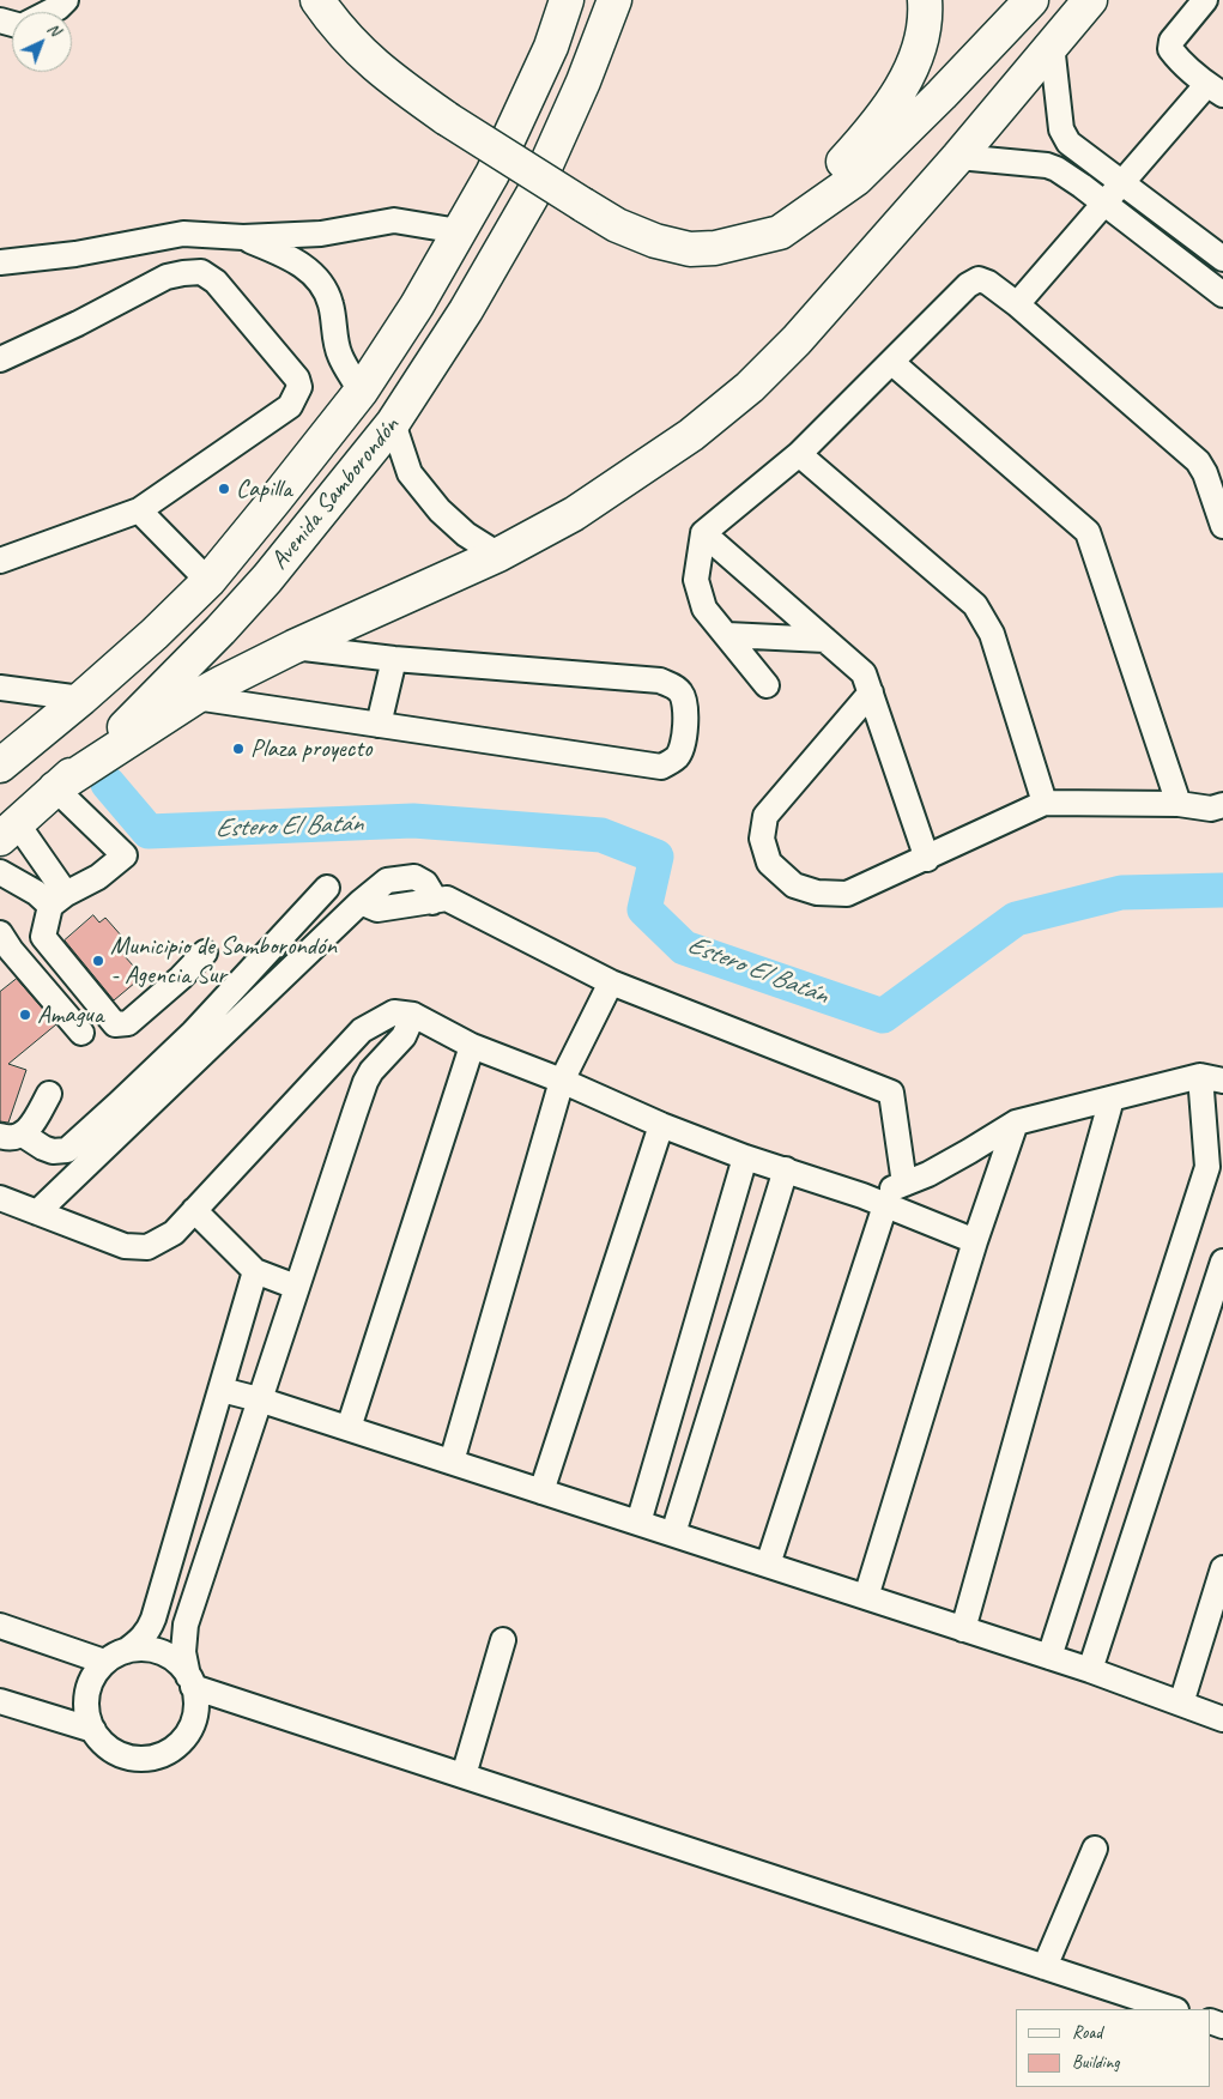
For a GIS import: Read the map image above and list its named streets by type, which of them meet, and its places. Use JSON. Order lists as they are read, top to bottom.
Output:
{
  "streets": {
    "highway": ["Avenida Samborondón"]
  },
  "water": ["Estero El Batán"],
  "places": [
    "Capilla",
    "Plaza proyecto",
    "Municipio de Samborondón - Agencia Sur",
    "Amagua"
  ],
  "legend": ["Road", "Building"],
  "north": "top right"
}
